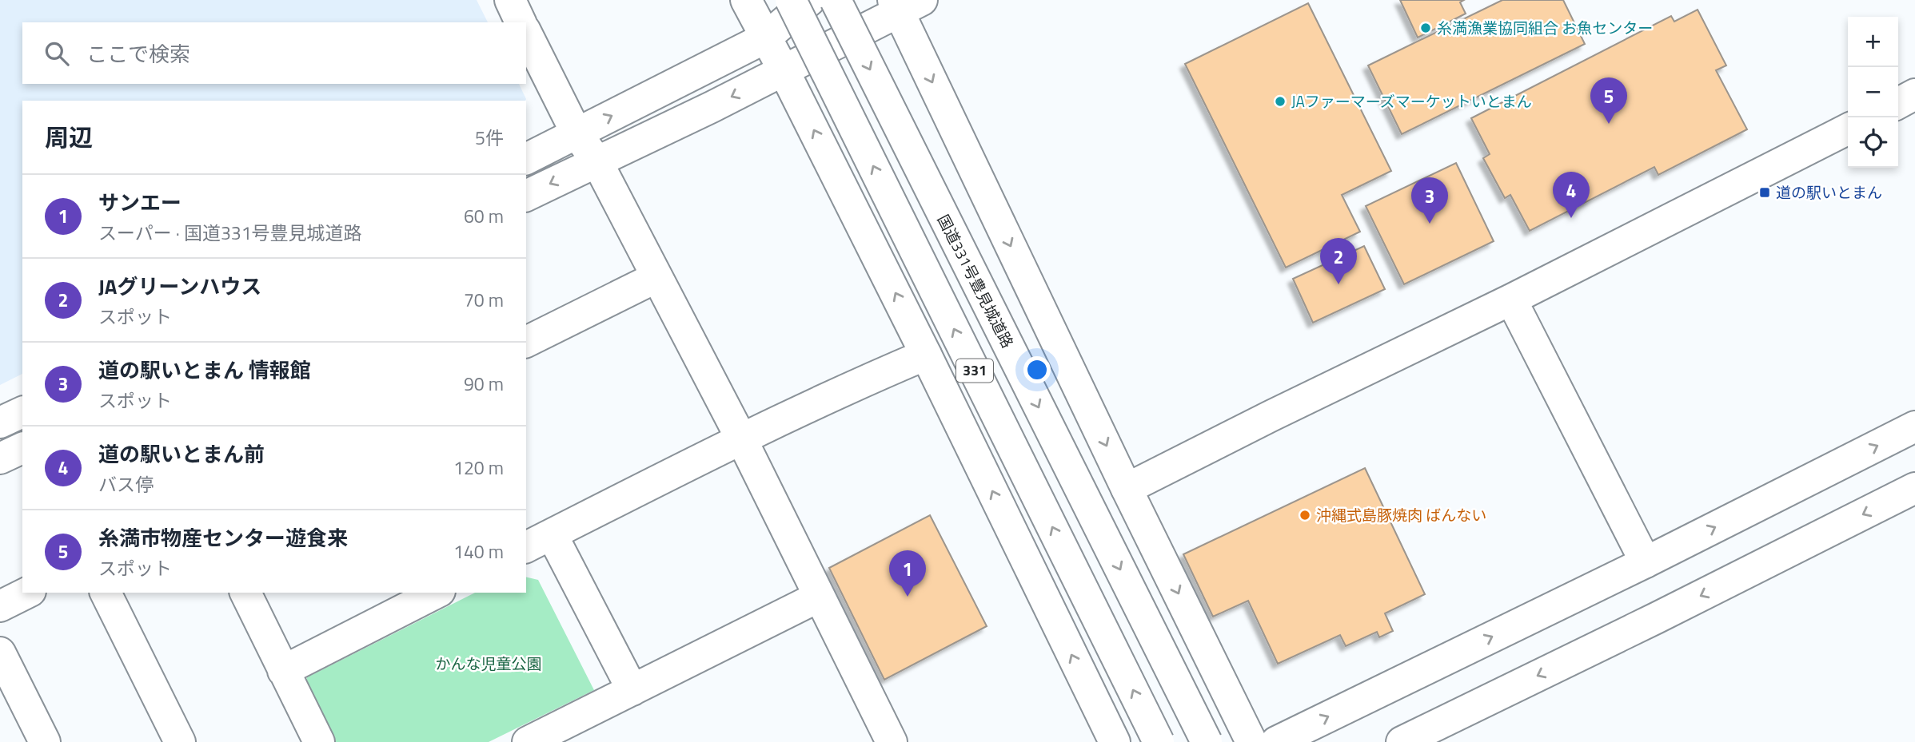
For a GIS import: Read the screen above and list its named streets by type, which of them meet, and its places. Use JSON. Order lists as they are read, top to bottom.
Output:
{
  "streets": {
    "main road": ["国道331号豊見城道路", "331"]
  },
  "parks": ["かんな児童公園"],
  "places": {
    "other": ["糸満漁業協同組合 お魚センター", "JAファーマーズマーケットいとまん", "沖縄式島豚焼肉 ばんない"],
    "transit": ["道の駅いとまん"]
  },
  "page": {
    "map_buttons": ["+", "−"],
    "search": "ここで検索",
    "pins": [
      "5",
      "4",
      "3",
      "2",
      "1"
    ],
    "heading": ["周辺", "5件"],
    "list": [
      {
        "mark": "1",
        "name": "サンエー",
        "note": "スーパー · 国道331号豊見城道路",
        "value": "60 m"
      },
      {
        "mark": "2",
        "name": "JAグリーンハウス",
        "note": "スポット",
        "value": "70 m"
      },
      {
        "mark": "3",
        "name": "道の駅いとまん 情報館",
        "note": "スポット",
        "value": "90 m"
      },
      {
        "mark": "4",
        "name": "道の駅いとまん前",
        "note": "バス停",
        "value": "120 m"
      },
      {
        "mark": "5",
        "name": "糸満市物産センター遊食来",
        "note": "スポット",
        "value": "140 m"
      }
    ]
  }
}
